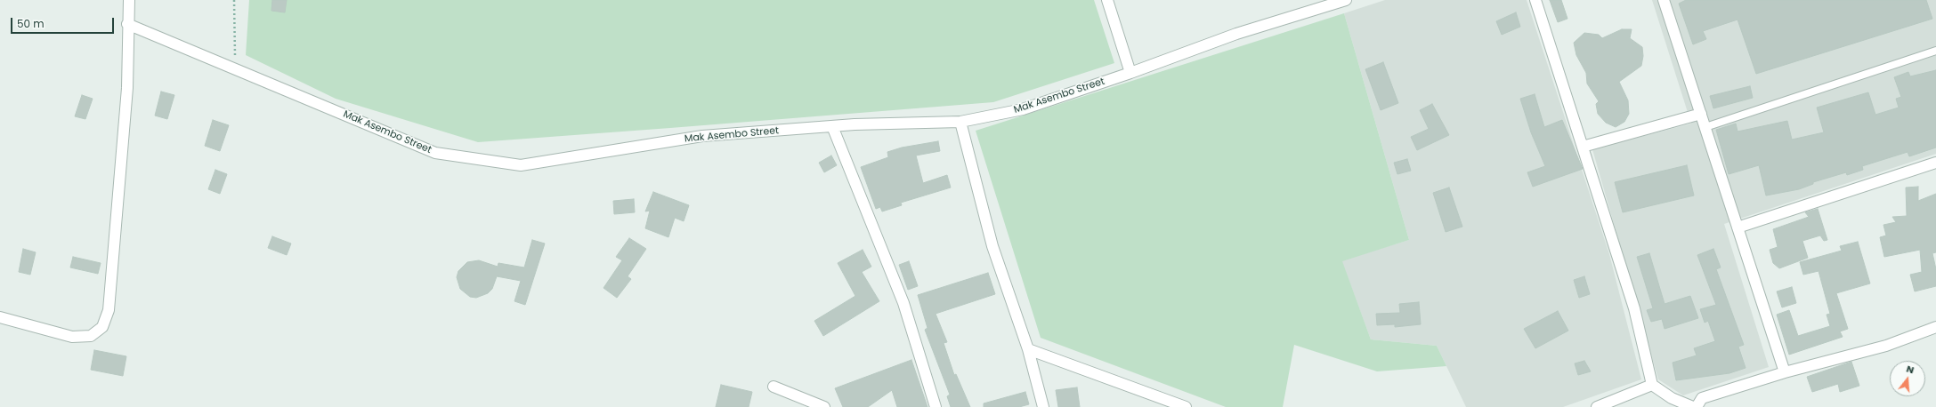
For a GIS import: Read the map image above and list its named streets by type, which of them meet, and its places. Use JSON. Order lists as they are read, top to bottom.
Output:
{
  "streets": {
    "street": ["Mak Asembo Street"]
  },
  "scale_bar": "50 m",
  "north": "top"
}
